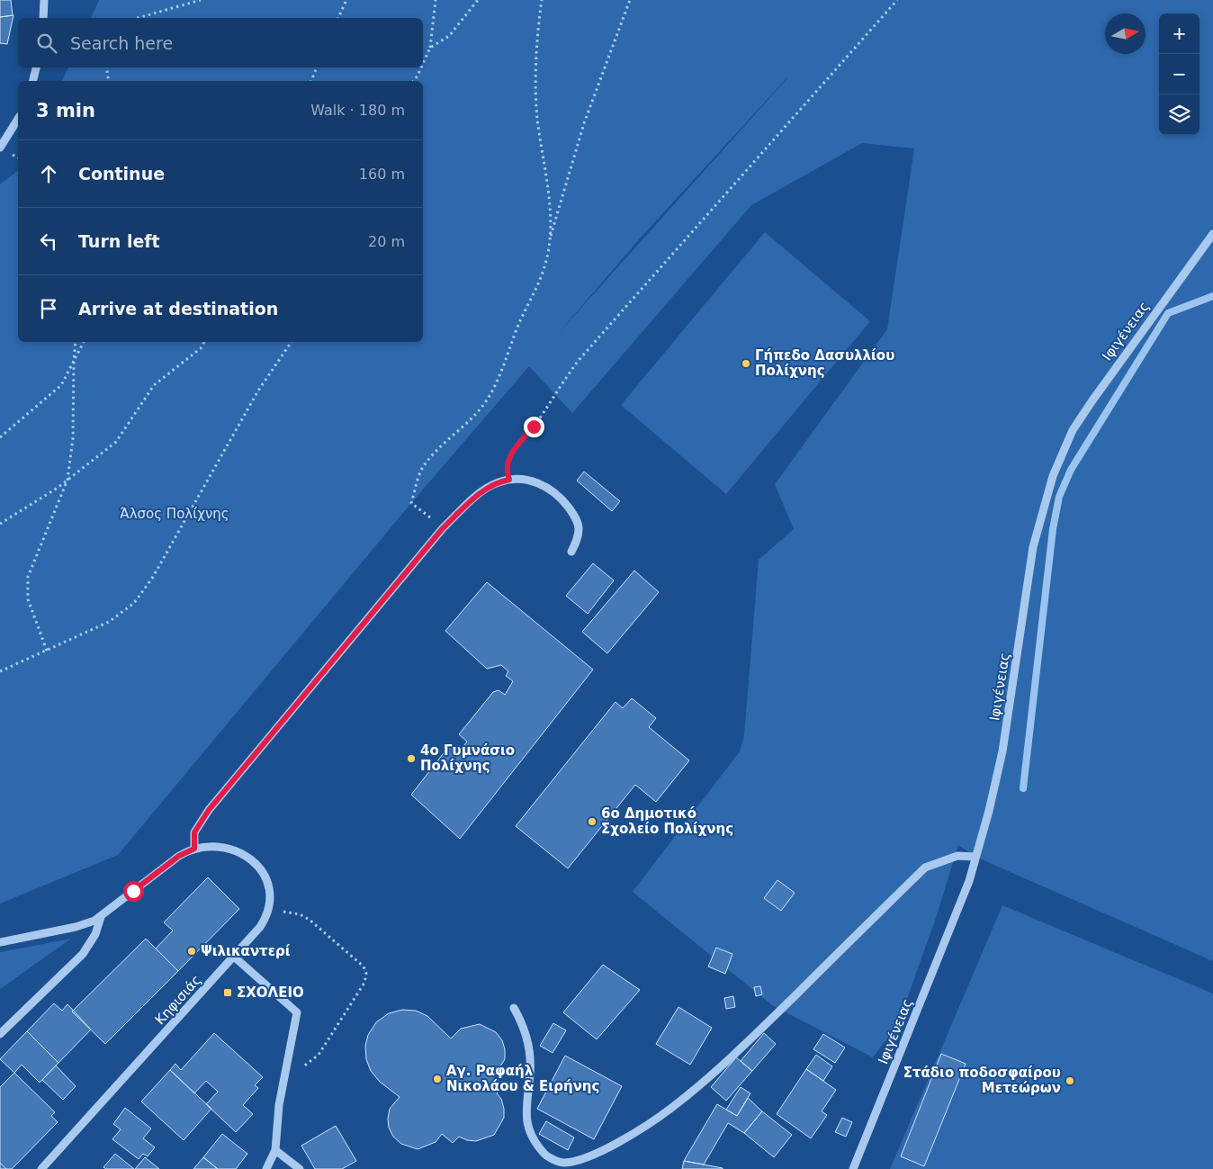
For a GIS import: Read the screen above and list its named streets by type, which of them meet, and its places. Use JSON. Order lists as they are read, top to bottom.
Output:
{
  "streets": {
    "street": ["Ιφιγένειας", "Κηφισιάς"]
  },
  "parks": ["Άλσος Πολίχνης"],
  "places": {
    "other": [
      "Γήπεδο Δασυλλίου Πολίχνης",
      "4ο Γυμνάσιο Πολίχνης",
      "6ο Δημοτικό Σχολείο Πολίχνης",
      "Ψιλικαντερί",
      "Αγ. Ραφαήλ Νικολάου & Ειρήνης",
      "Στάδιο ποδοσφαίρου Μετεώρων"
    ],
    "transit": ["ΣΧΟΛΕΙΟ"]
  },
  "north": "right",
  "page": {
    "map_buttons": ["+", "−"],
    "search": "Search here",
    "heading": ["3 min", "Walk · 180 m"],
    "list": [
      ["Continue", "160 m"],
      ["Turn left", "20 m"],
      "Arrive at destination"
    ]
  }
}
